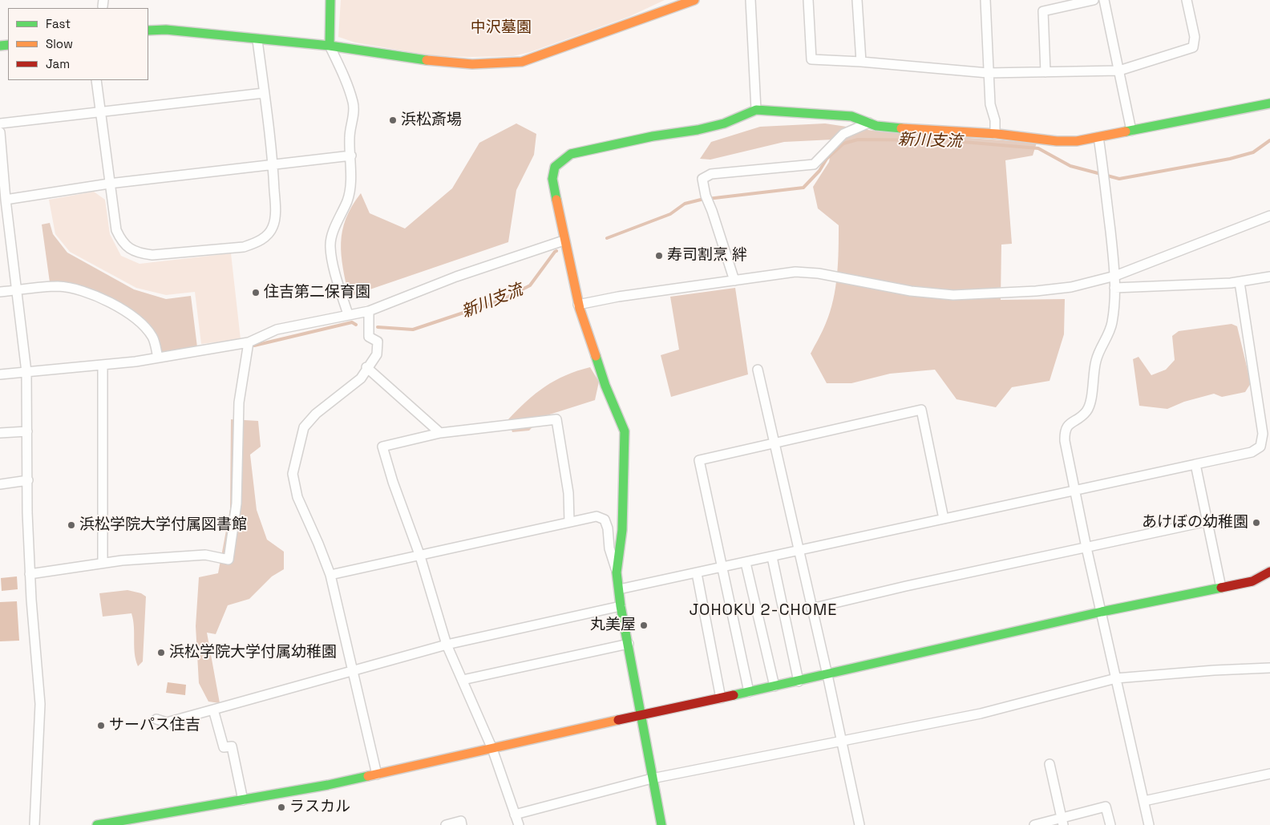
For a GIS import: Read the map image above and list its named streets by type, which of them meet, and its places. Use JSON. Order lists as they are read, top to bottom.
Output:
{
  "districts": ["JOHOKU 2-CHOME"],
  "water": ["新川支流"],
  "parks": ["中沢墓園"],
  "places": [
    "浜松斎場",
    "寿司割烹 絆",
    "住吉第二保育園",
    "あけぼの幼稚園",
    "浜松学院大学付属図書館",
    "丸美屋",
    "浜松学院大学付属幼稚園",
    "サーパス住吉",
    "ラスカル"
  ],
  "legend": ["Fast", "Slow", "Jam"]
}
